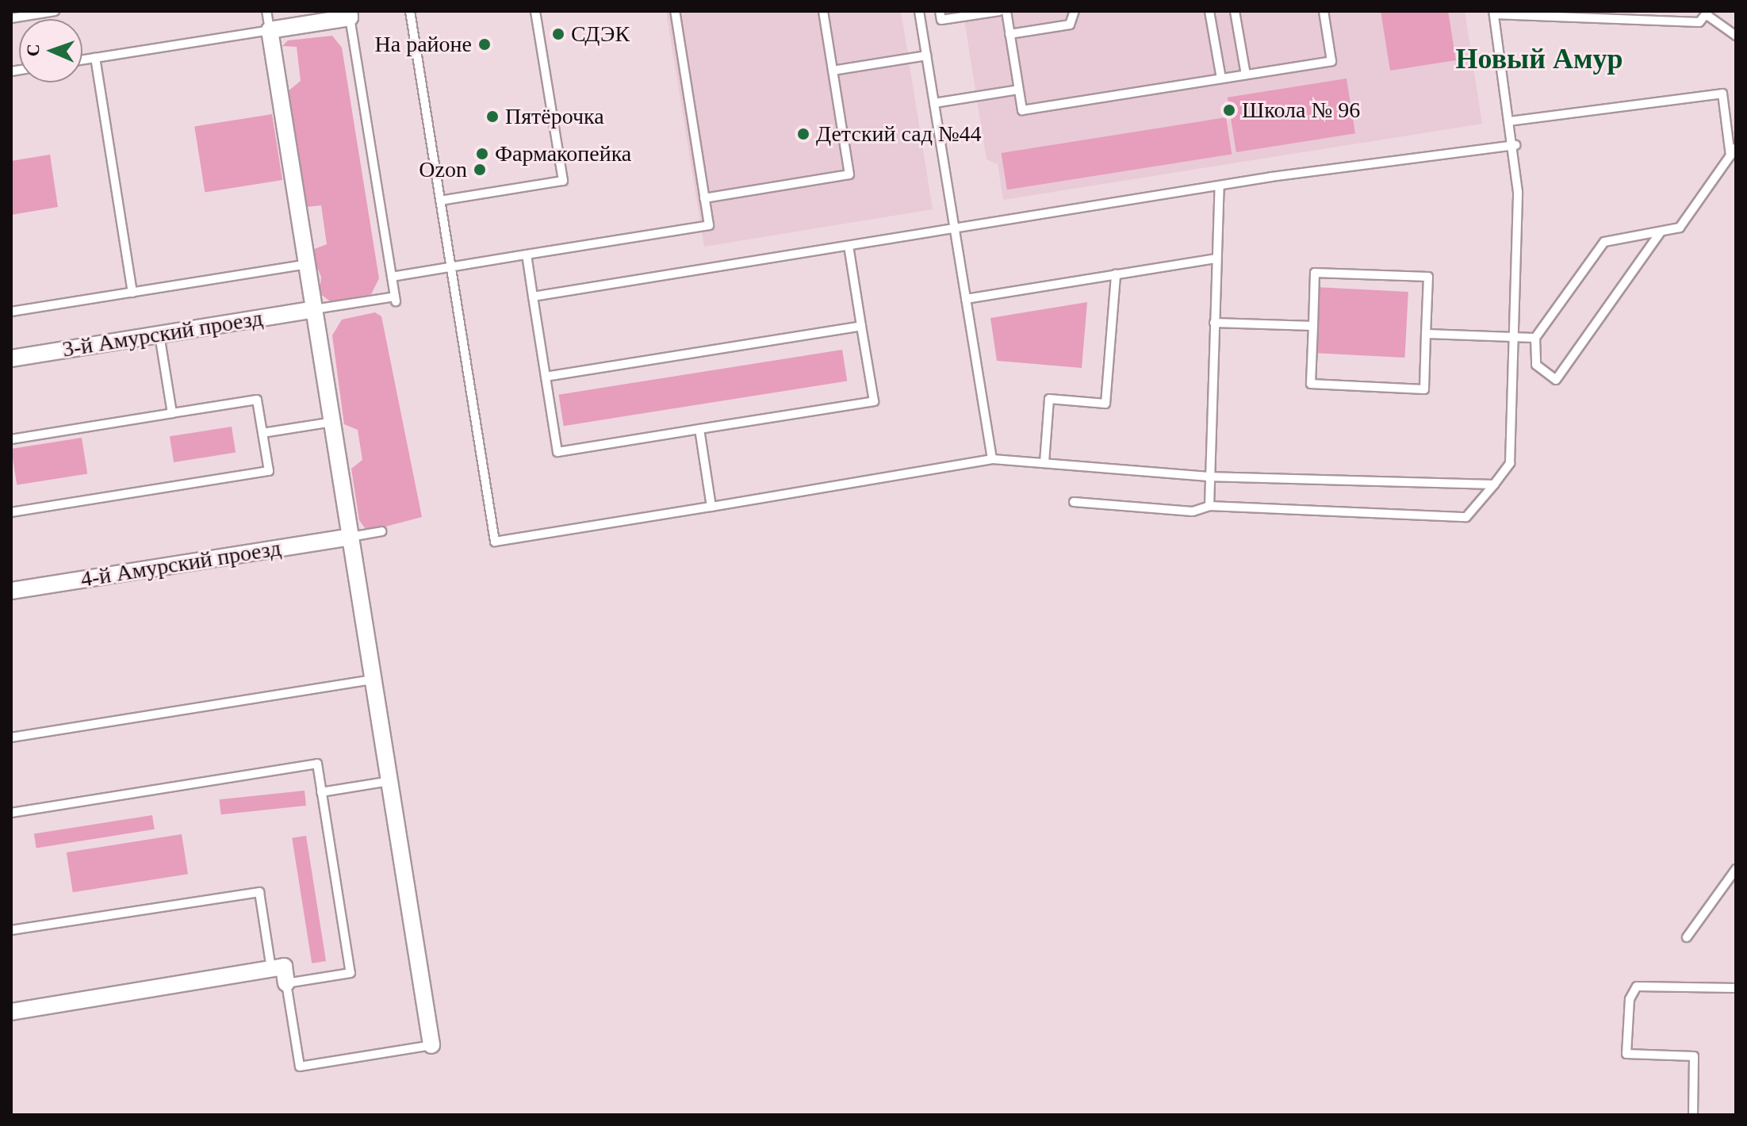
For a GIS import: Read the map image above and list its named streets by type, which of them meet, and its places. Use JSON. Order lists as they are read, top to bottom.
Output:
{
  "streets": {
    "street": ["3-й Амурский проезд", "4-й Амурский проезд"]
  },
  "districts": ["Новый Амур"],
  "places": [
    "СДЭК",
    "На районе",
    "Школа № 96",
    "Пятёрочка",
    "Детский сад №44",
    "Фармакопейка",
    "Ozon"
  ],
  "north": "left"
}
